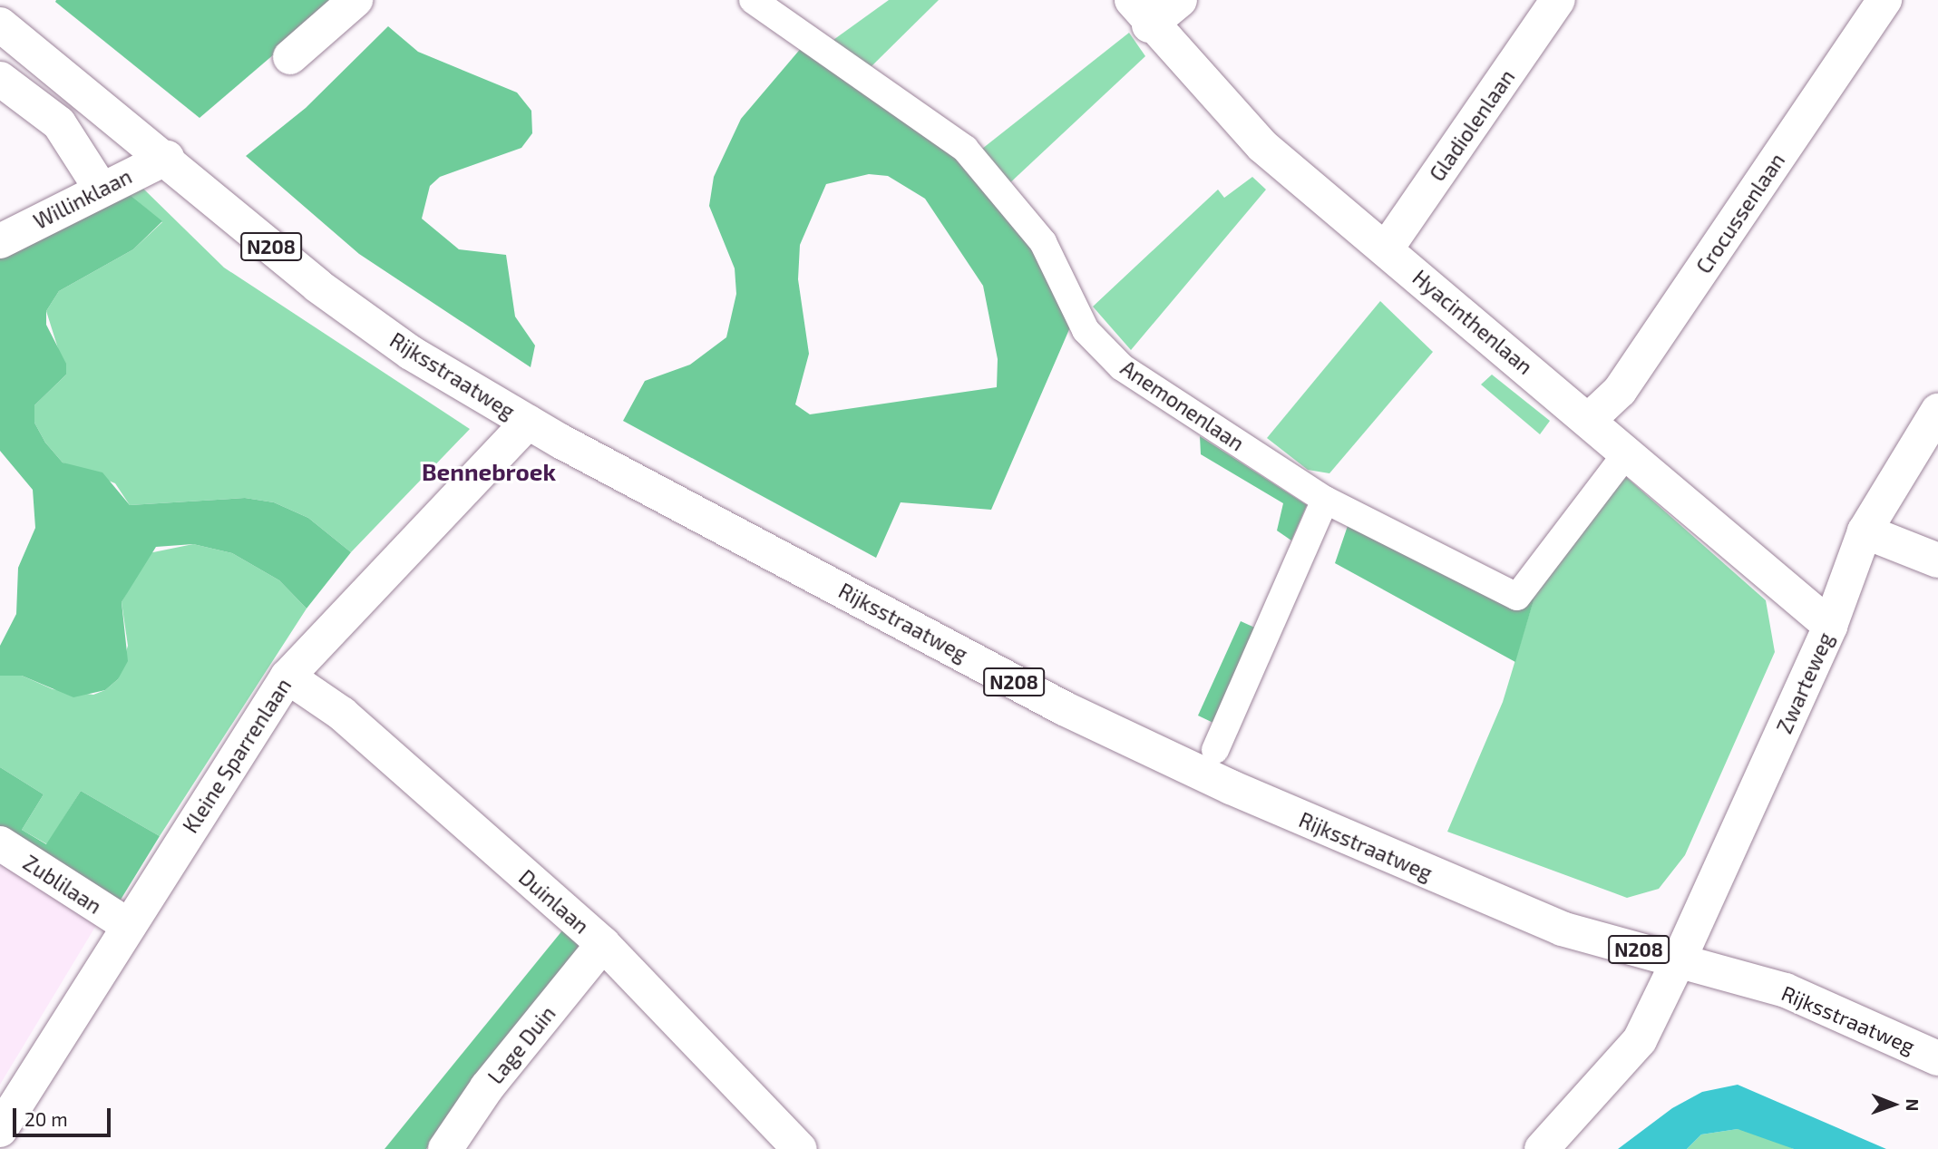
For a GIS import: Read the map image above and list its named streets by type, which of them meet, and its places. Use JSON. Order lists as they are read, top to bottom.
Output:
{
  "streets": {
    "street": [
      "Gladiolenlaan",
      "Willinklaan",
      "Crocussenlaan",
      "N208",
      "Hyacinthenlaan",
      "Rijksstraatweg",
      "Anemonenlaan",
      "Zwarteweg",
      "Kleine Sparrenlaan",
      "Zublilaan",
      "Duinlaan",
      "Lage Duin"
    ]
  },
  "crossings": [
    ["Gladiolenlaan", "Hyacinthenlaan"],
    ["Willinklaan", "Rijksstraatweg"],
    ["Crocussenlaan", "Hyacinthenlaan"],
    ["Hyacinthenlaan", "Anemonenlaan"],
    ["Hyacinthenlaan", "Zwarteweg"],
    ["Rijksstraatweg", "Zwarteweg"],
    ["Rijksstraatweg", "Kleine Sparrenlaan"],
    ["Kleine Sparrenlaan", "Zublilaan"],
    ["Kleine Sparrenlaan", "Duinlaan"],
    ["Duinlaan", "Lage Duin"]
  ],
  "districts": ["Bennebroek"],
  "scale_bar": "20 m",
  "north": "right"
}
